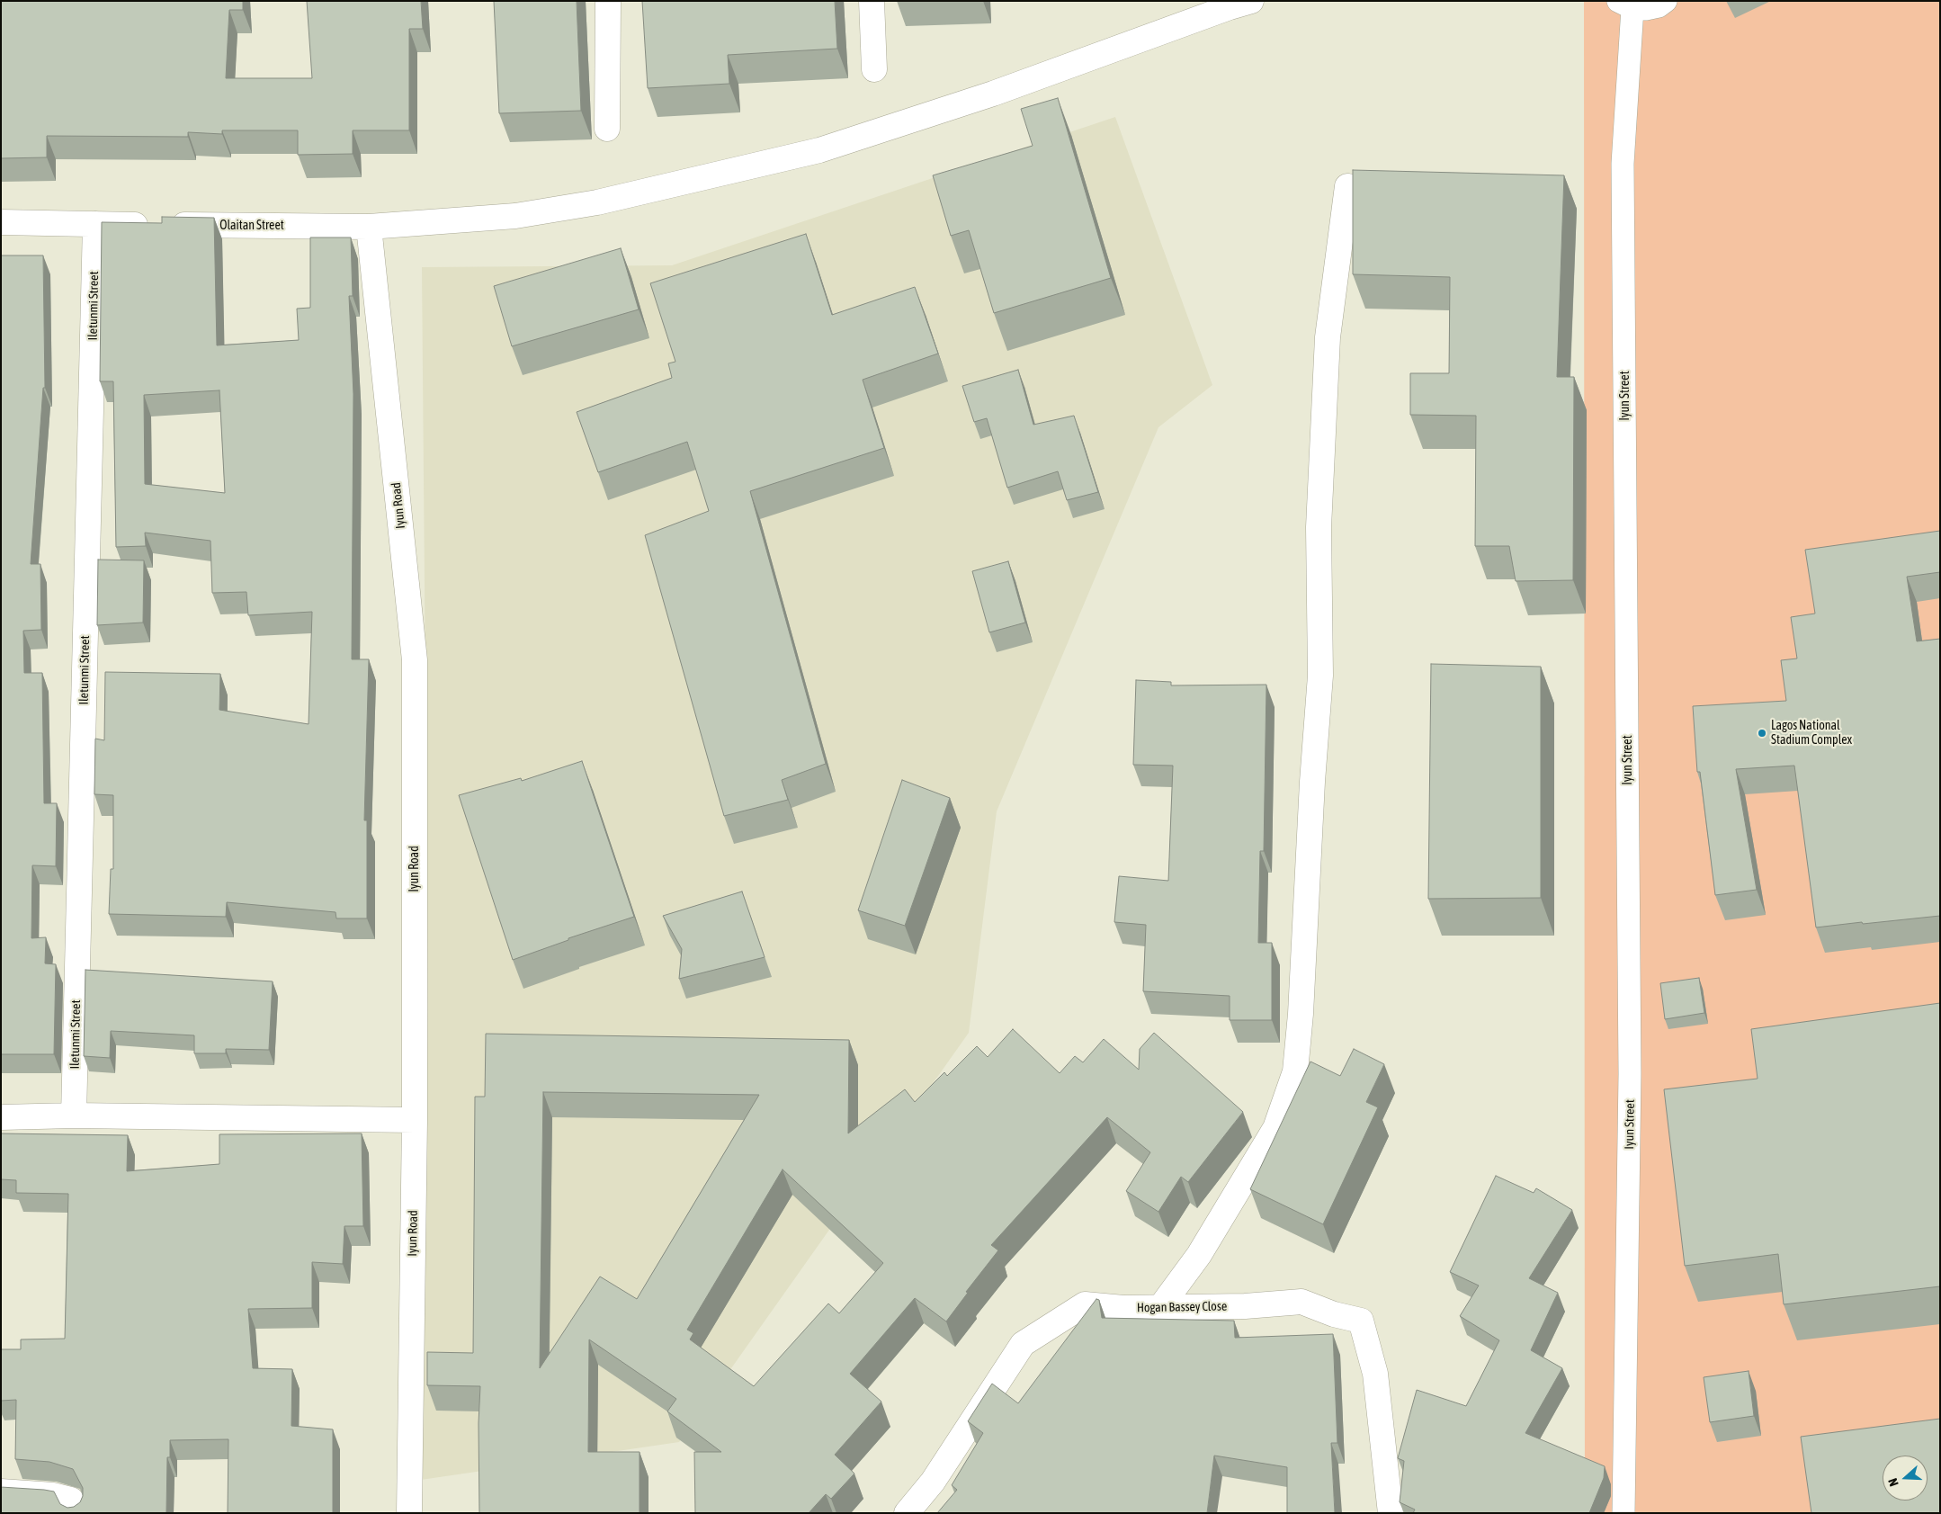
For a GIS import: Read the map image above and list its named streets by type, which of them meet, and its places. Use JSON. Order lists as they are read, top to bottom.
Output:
{
  "streets": {
    "street": [
      "Olaitan Street",
      "Iletunmi Street",
      "Iyun Road",
      "Hogan Bassey Close"
    ],
    "lane": ["Iyun Street"]
  },
  "crossings": [
    ["Olaitan Street", "Iletunmi Street"],
    ["Olaitan Street", "Iyun Road"]
  ],
  "places": ["Lagos National Stadium Complex"],
  "north": "left"
}
